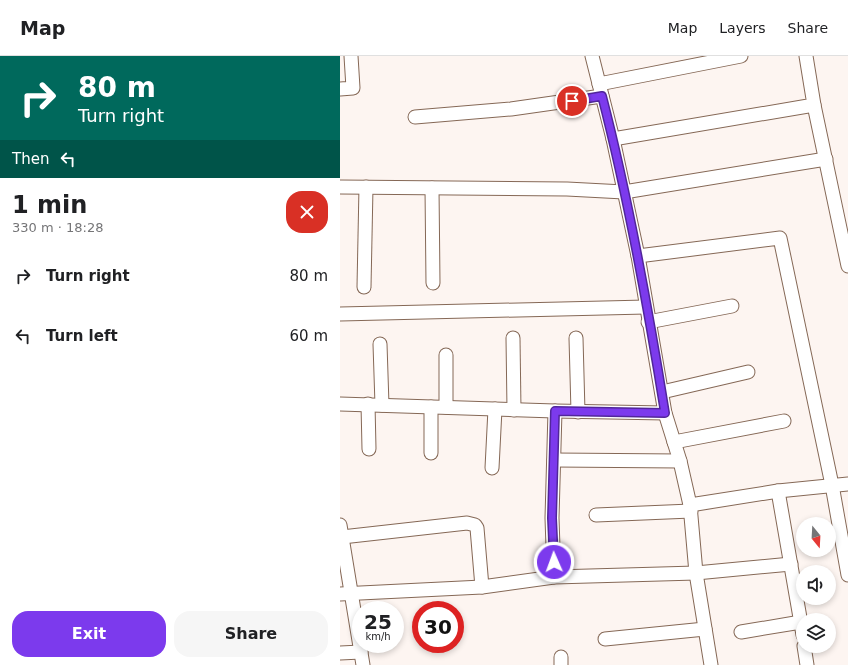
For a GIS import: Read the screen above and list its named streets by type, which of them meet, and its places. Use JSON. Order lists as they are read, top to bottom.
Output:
{
  "north": "bottom",
  "page": {
    "header": "Map",
    "nav": ["Map", "Layers", "Share"],
    "turn": ["80 m", "Turn right"],
    "then": "Then",
    "heading": ["1 min", "330 m · 18:28"],
    "list": [
      {
        "name": "Turn right",
        "value": "80 m"
      },
      {
        "name": "Turn left",
        "value": "60 m"
      }
    ],
    "speed": "25 km/h",
    "limit": "30",
    "buttons": ["Exit", "Share"]
  }
}
